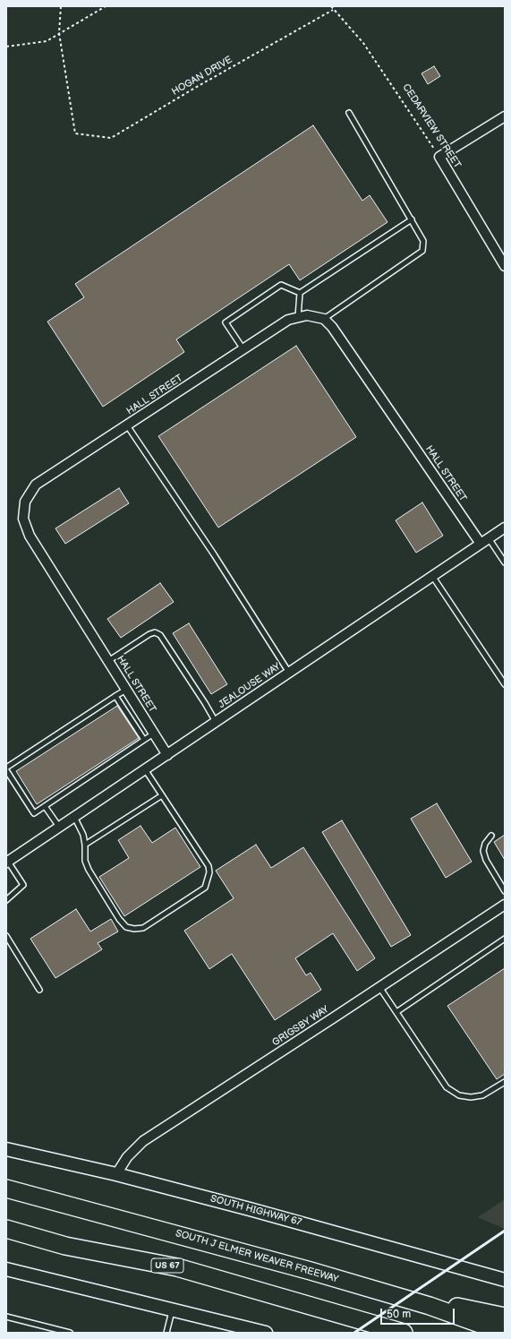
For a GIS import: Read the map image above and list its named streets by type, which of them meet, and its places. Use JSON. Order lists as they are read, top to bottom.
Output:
{
  "streets": {
    "highway": ["SOUTH J ELMER WEAVER FREEWAY", "US 67"],
    "main road": ["SOUTH HIGHWAY 67"],
    "street": [
      "CEDARVIEW STREET",
      "HALL STREET",
      "JEALOUSE WAY",
      "GRIGSBY WAY"
    ],
    "path": ["HOGAN DRIVE"]
  },
  "crossings": [
    ["HOGAN DRIVE", "CEDARVIEW STREET"],
    ["HALL STREET", "JEALOUSE WAY"],
    ["GRIGSBY WAY", "SOUTH HIGHWAY 67"]
  ],
  "scale_bar": "50 m"
}
